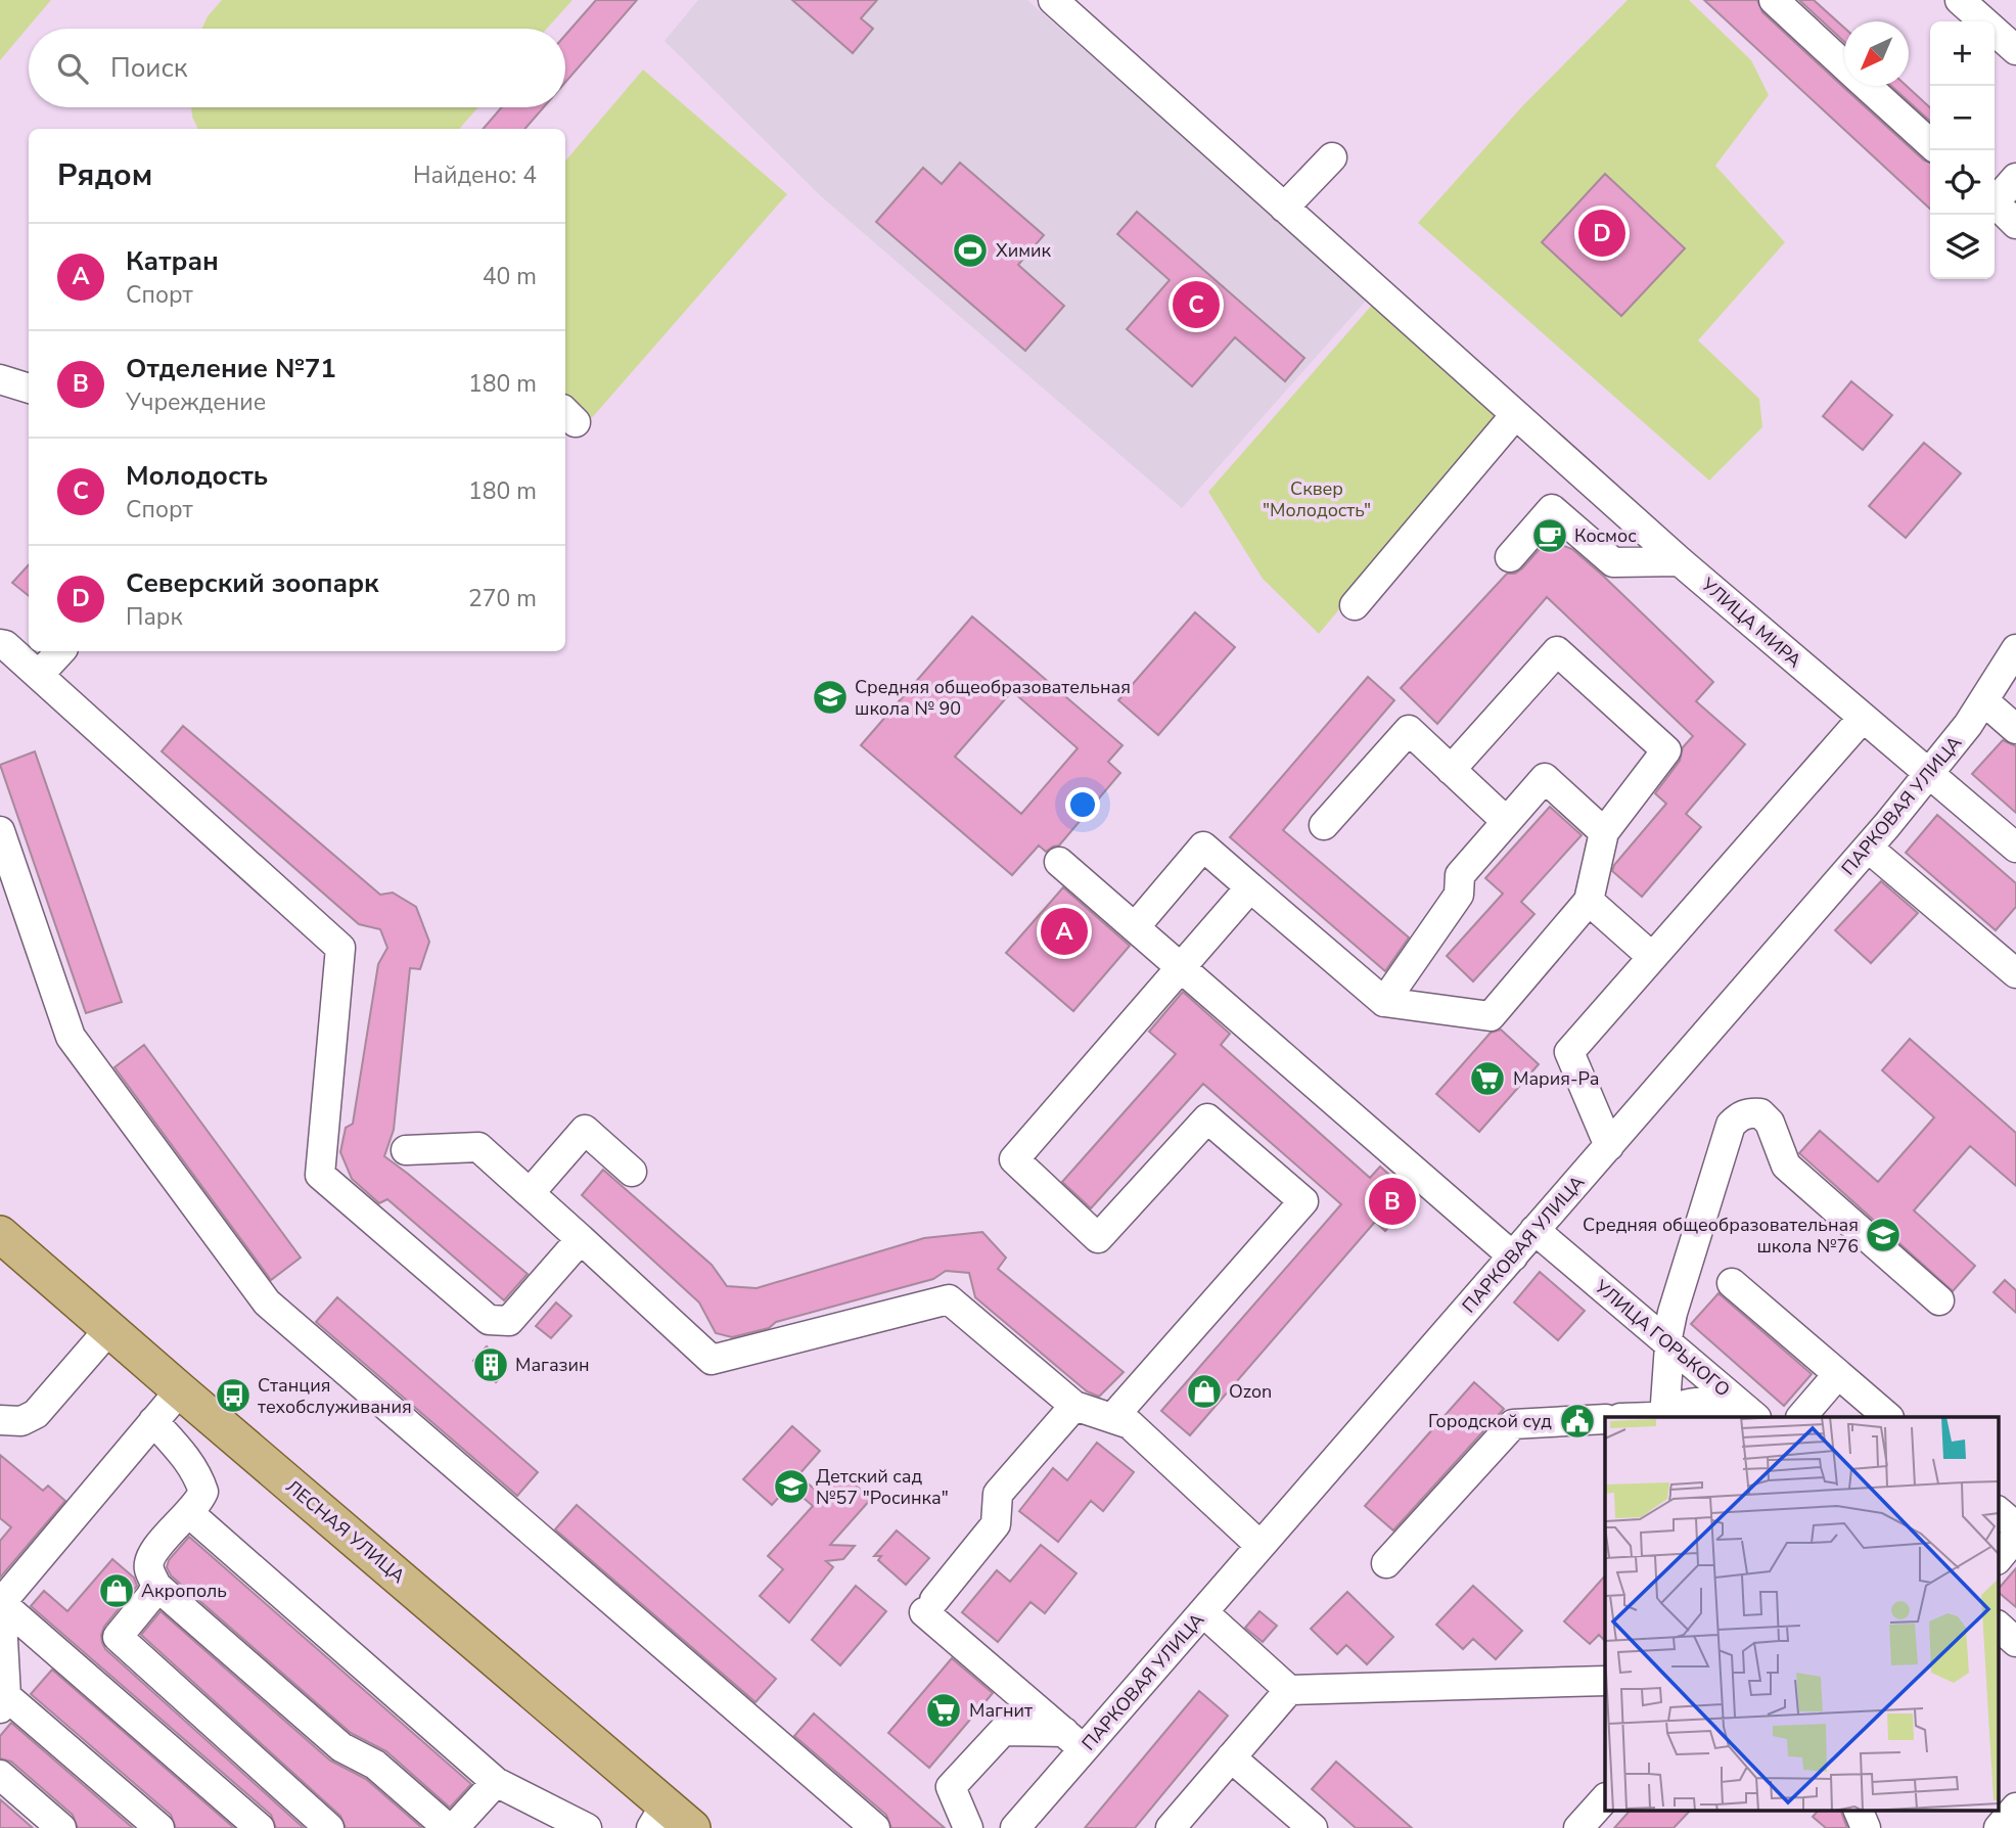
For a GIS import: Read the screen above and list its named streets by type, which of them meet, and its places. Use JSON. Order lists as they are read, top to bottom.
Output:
{
  "streets": {
    "main road": ["ЛЕСНАЯ УЛИЦА"],
    "street": ["УЛИЦА МИРА", "ПАРКОВАЯ УЛИЦА", "УЛИЦА ГОРЬКОГО"]
  },
  "crossings": [
    ["УЛИЦА МИРА", "ПАРКОВАЯ УЛИЦА"],
    ["ПАРКОВАЯ УЛИЦА", "УЛИЦА ГОРЬКОГО"]
  ],
  "parks": ["Сквер \"Молодость\""],
  "places": {
    "sports": ["Химик"],
    "cafe": ["Космос"],
    "school or university": ["Средняя общеобразовательная школа № 90", "Средняя общеобразовательная школа №76", "Детский сад №57 \"Росинка\""],
    "supermarket": ["Мария-Ра", "Магнит"],
    "building": ["Магазин"],
    "shop": ["Ozon", "Акрополь"],
    "bus stop": ["Станция техобслуживания"],
    "public building": ["Городской суд"]
  },
  "north": "bottom left",
  "page": {
    "map_buttons": ["+", "−"],
    "search": "Поиск",
    "heading": ["Рядом", "Найдено: 4"],
    "pins": [
      "D",
      "C",
      "A",
      "B"
    ],
    "list": [
      {
        "mark": "A",
        "name": "Катран",
        "note": "Спорт",
        "value": "40 m"
      },
      {
        "mark": "B",
        "name": "Отделение №71",
        "note": "Учреждение",
        "value": "180 m"
      },
      {
        "mark": "C",
        "name": "Молодость",
        "note": "Спорт",
        "value": "180 m"
      },
      {
        "mark": "D",
        "name": "Северский зоопарк",
        "note": "Парк",
        "value": "270 m"
      }
    ]
  }
}
